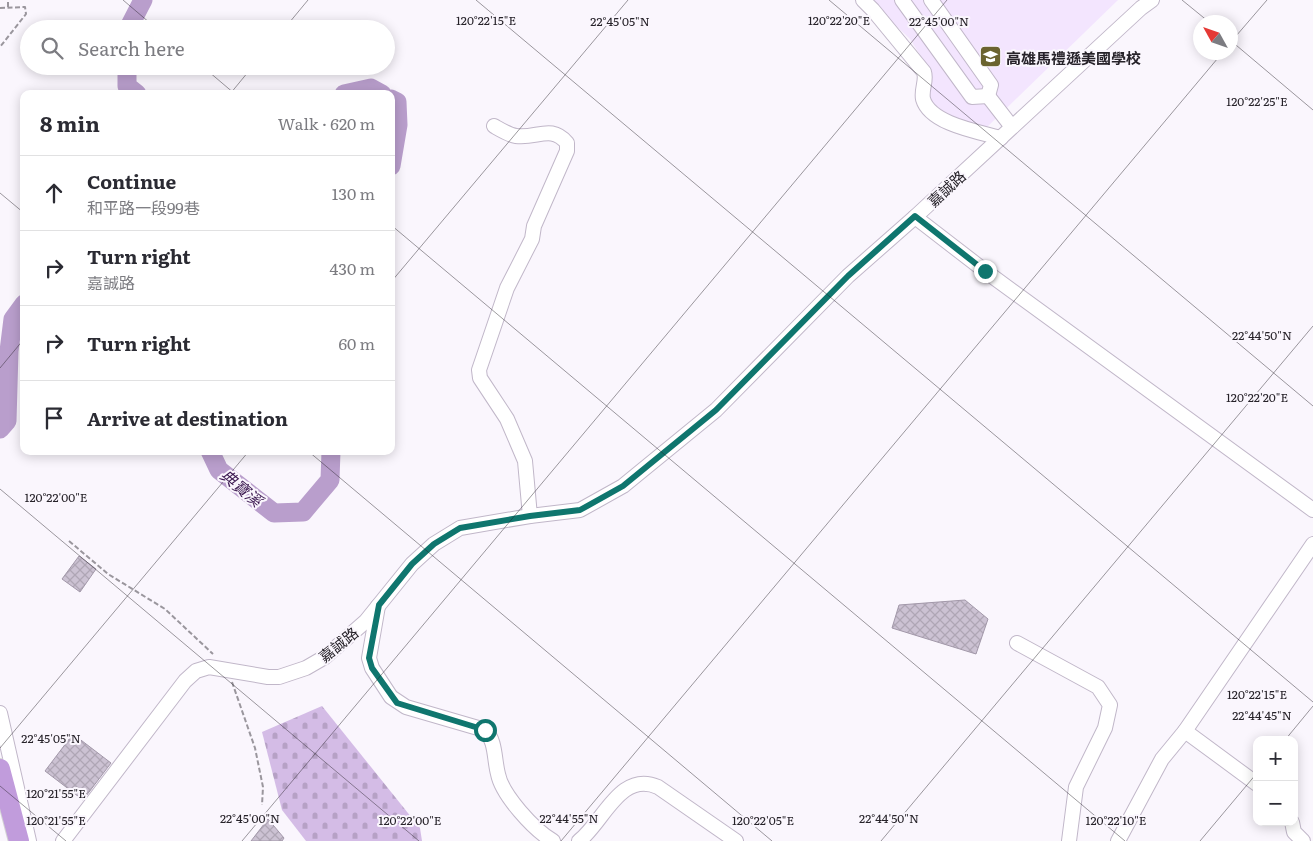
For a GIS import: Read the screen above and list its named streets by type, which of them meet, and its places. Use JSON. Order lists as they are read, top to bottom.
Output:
{
  "streets": {
    "street": ["嘉誠路"]
  },
  "water": ["典寶溪"],
  "places": {
    "school or university": ["高雄馬禮遜美國學校"]
  },
  "north": "top left",
  "page": {
    "search": "Search here",
    "heading": ["8 min", "Walk · 620 m"],
    "list": [
      ["Continue", "和平路一段99巷", "130 m"],
      ["Turn right", "嘉誠路", "430 m"],
      ["Turn right", "60 m"],
      "Arrive at destination"
    ],
    "map_buttons": ["+", "−"]
  },
  "coordinates": [
    "120°22'15\"E",
    "120°22'20\"E",
    "22°45'05\"N",
    "22°45'00\"N",
    "120°22'25\"E",
    "22°44'50\"N",
    "120°22'00\"E",
    "22°44'45\"N",
    "120°21'55\"E",
    "22°44'55\"N",
    "120°22'05\"E",
    "120°22'10\"E"
  ]
}
